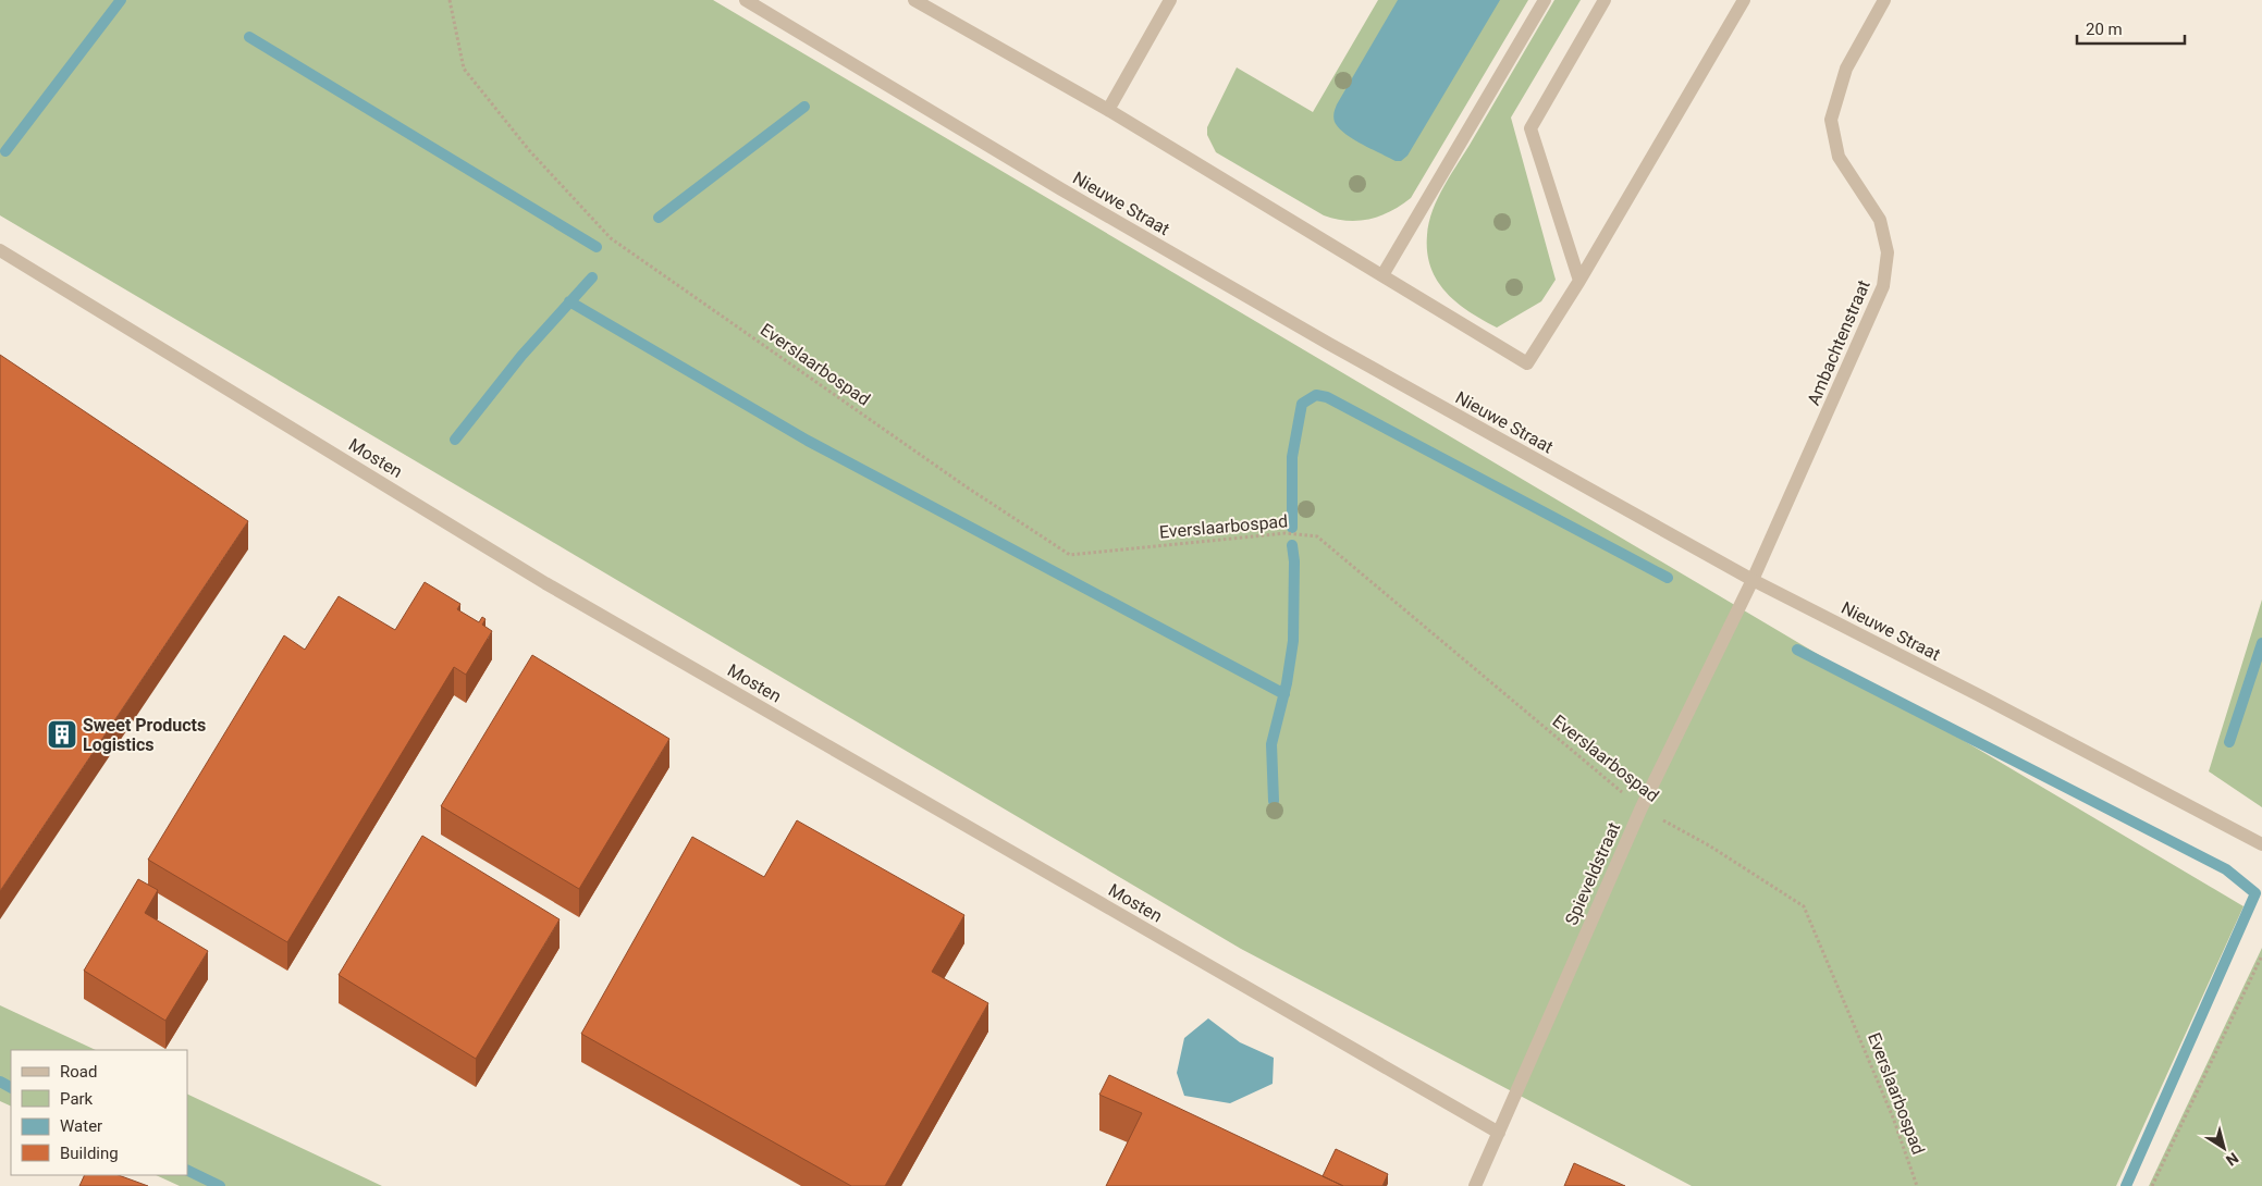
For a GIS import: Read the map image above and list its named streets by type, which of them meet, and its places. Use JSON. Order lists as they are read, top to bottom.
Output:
{
  "streets": {
    "street": [
      "Nieuwe Straat",
      "Ambachtenstraat",
      "Mosten",
      "Spieveldstraat"
    ],
    "path": ["Everslaarbospad"]
  },
  "crossings": [
    ["Nieuwe Straat", "Ambachtenstraat"],
    ["Nieuwe Straat", "Spieveldstraat"],
    ["Ambachtenstraat", "Spieveldstraat"],
    ["Everslaarbospad", "Spieveldstraat"],
    ["Mosten", "Spieveldstraat"]
  ],
  "places": {
    "building": ["Sweet Products Logistics"]
  },
  "legend": [
    "Road",
    "Park",
    "Water",
    "Building"
  ],
  "scale_bar": "20 m",
  "north": "bottom right"
}
